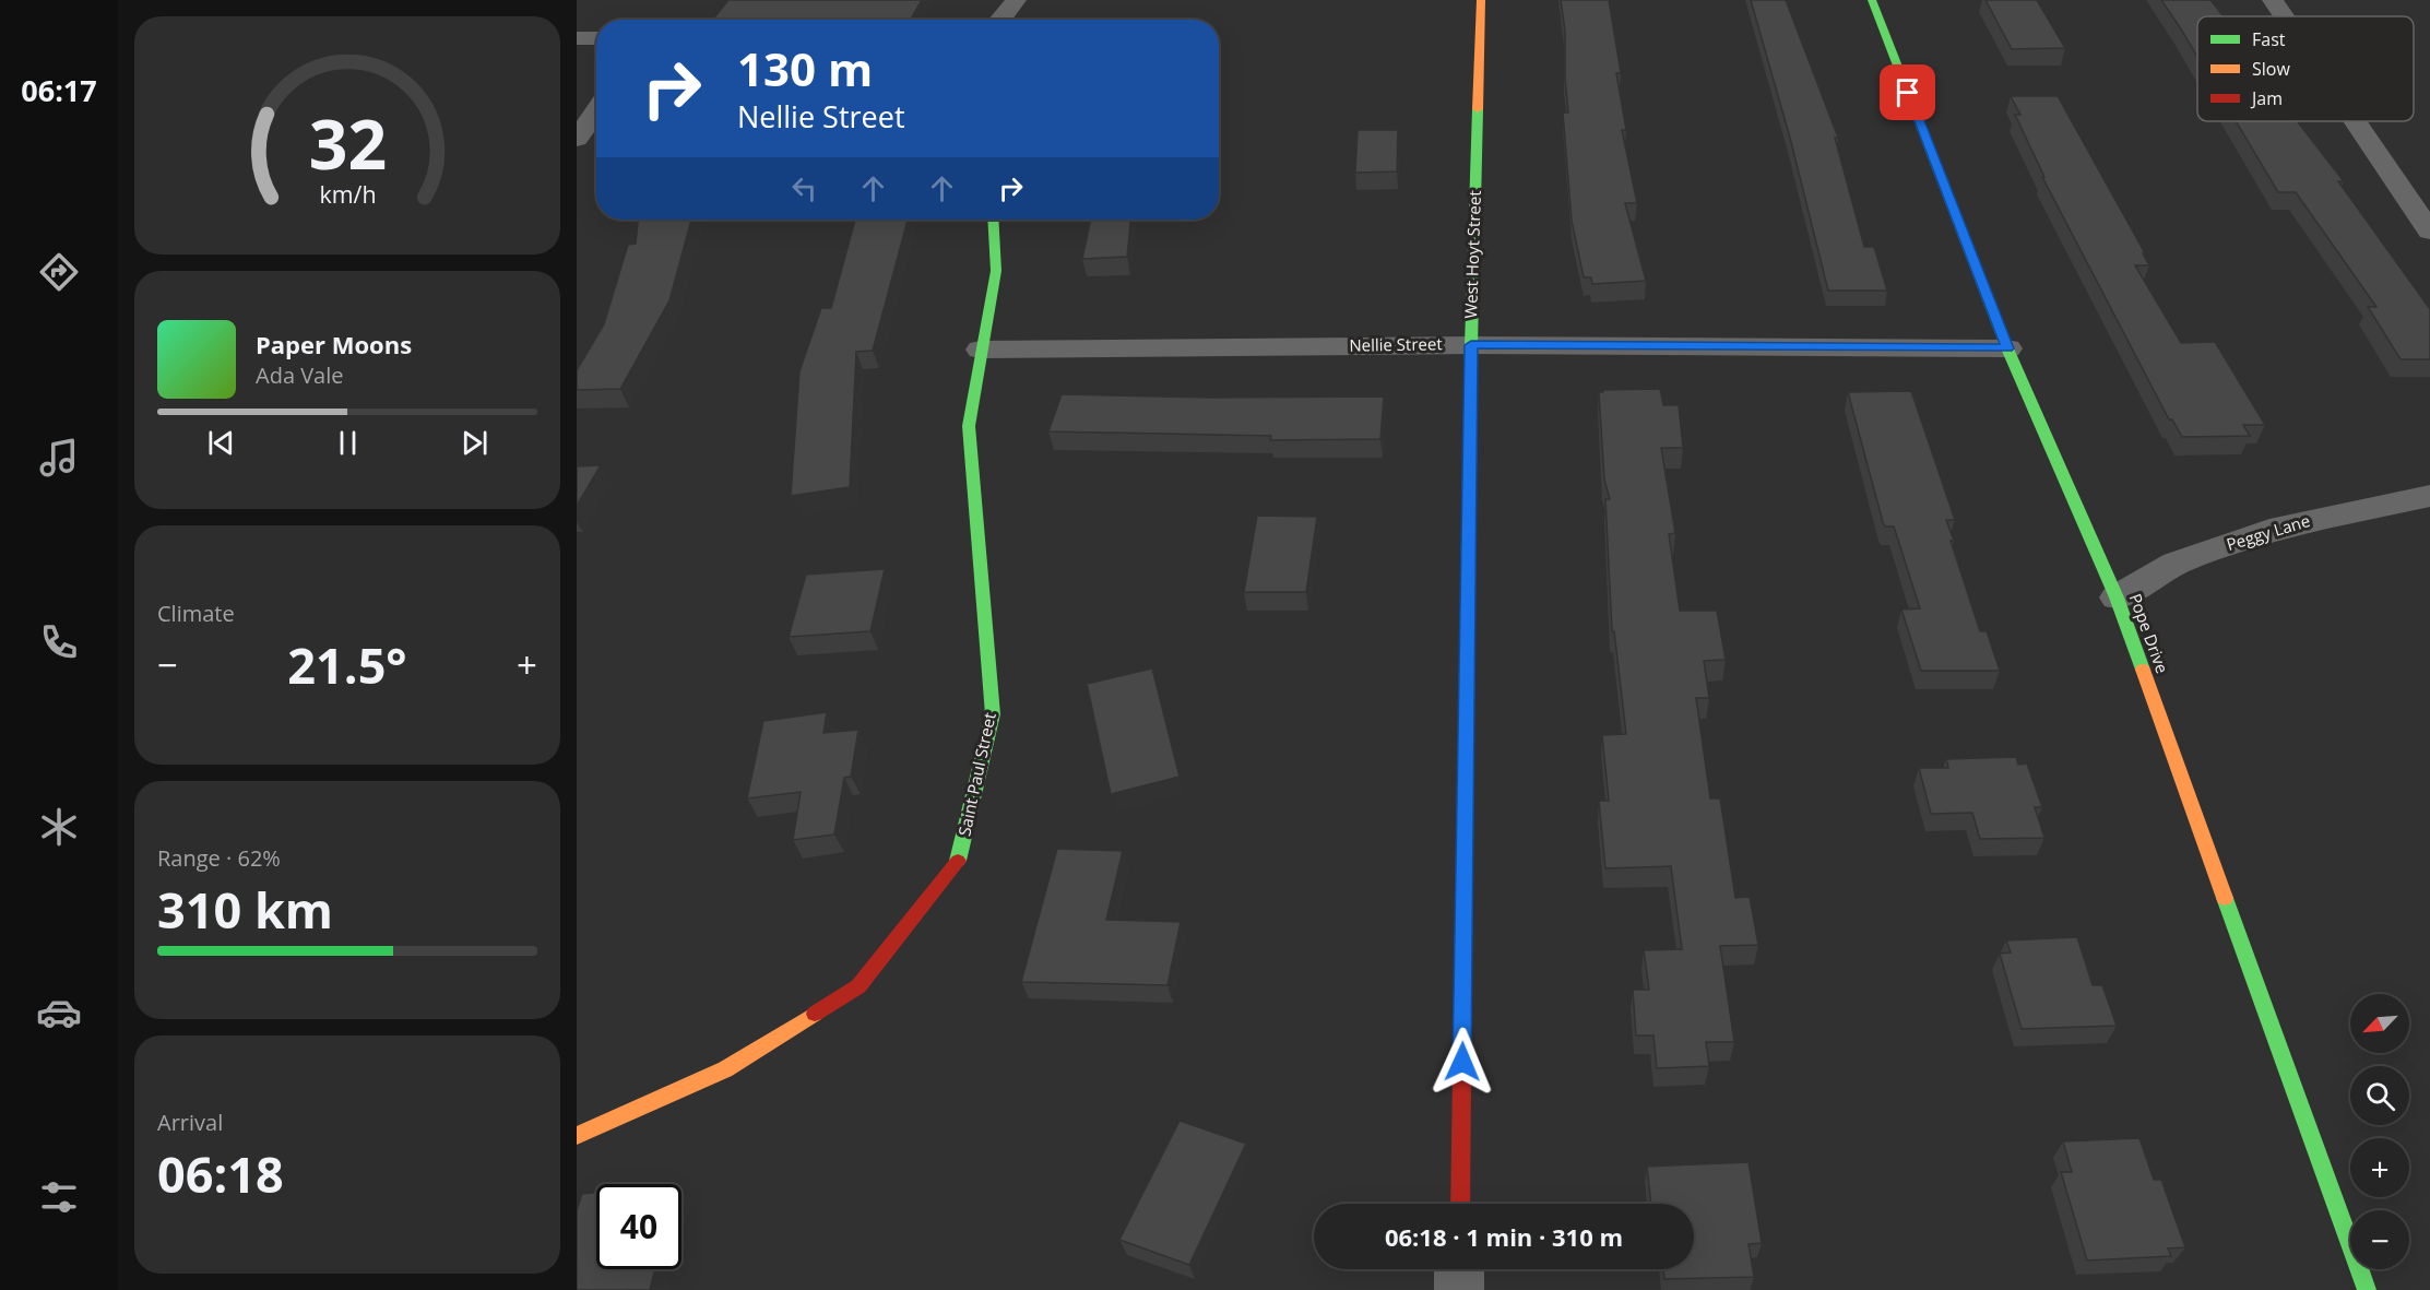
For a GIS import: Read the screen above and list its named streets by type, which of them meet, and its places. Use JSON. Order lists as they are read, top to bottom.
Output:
{
  "streets": {
    "street": [
      "West Hoyt Street",
      "Nellie Street",
      "Peggy Lane",
      "Pope Drive",
      "Saint Paul Street"
    ]
  },
  "crossings": [
    ["West Hoyt Street", "Nellie Street"],
    ["Nellie Street", "Pope Drive"],
    ["Nellie Street", "Saint Paul Street"],
    ["Peggy Lane", "Pope Drive"]
  ],
  "legend": ["Fast", "Slow", "Jam"],
  "north": "bottom left",
  "page": {
    "tabs": "06:17",
    "turn": ["130 m", "Nellie Street"],
    "song": ["Paper Moons", "Ada Vale"],
    "tile": [
      "Climate",
      ["Range · 62%", "310 km"],
      ["Arrival", "06:18"]
    ],
    "heat": ["−", "21.5°", "+"],
    "map_buttons": ["+", "−"],
    "limit": "40",
    "trip": "06:18 · 1 min · 310 m",
    "gauge": ["32", "km/h"]
  }
}
